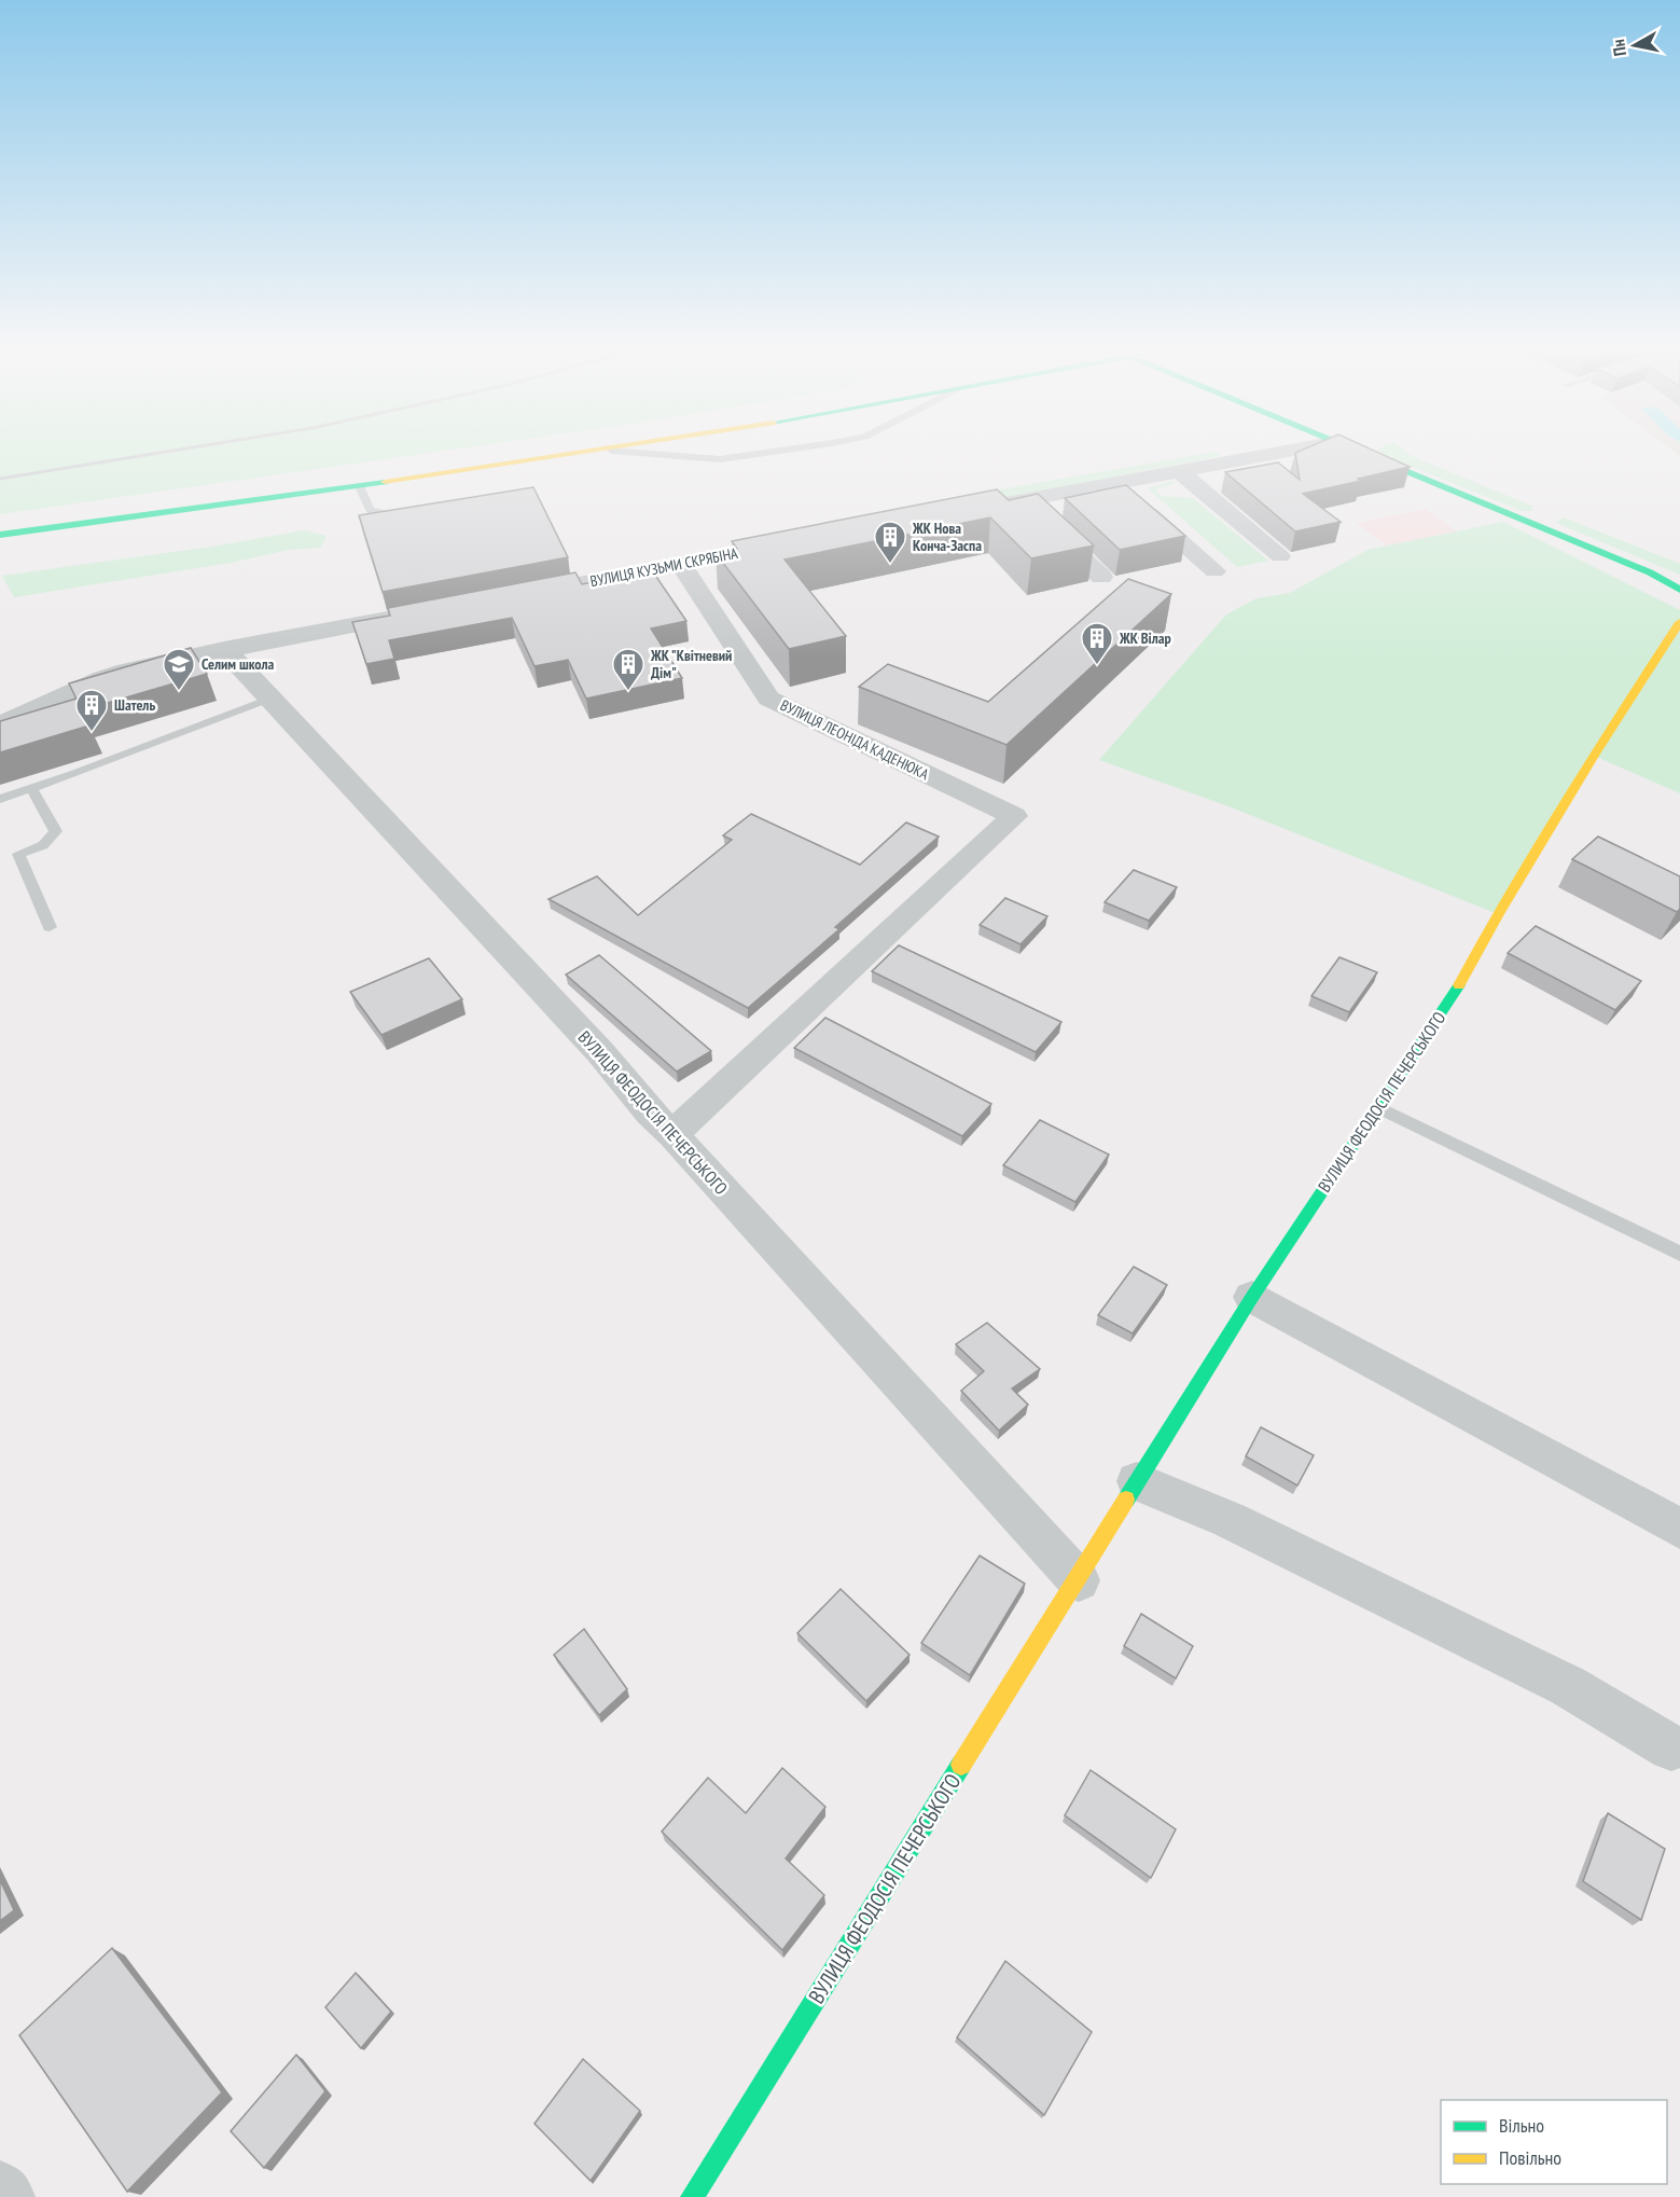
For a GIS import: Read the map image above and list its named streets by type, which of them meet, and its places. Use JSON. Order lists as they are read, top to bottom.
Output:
{
  "streets": {
    "main road": ["ВУЛИЦЯ ФЕОДОСІЯ ПЕЧЕРСЬКОГО"],
    "street": ["ВУЛИЦЯ КУЗЬМИ СКРЯБІНА", "ВУЛИЦЯ ЛЕОНІДА КАДЕНЮКА"]
  },
  "crossings": [
    ["ВУЛИЦЯ КУЗЬМИ СКРЯБІНА", "ВУЛИЦЯ ЛЕОНІДА КАДЕНЮКА"],
    ["ВУЛИЦЯ ЛЕОНІДА КАДЕНЮКА", "ВУЛИЦЯ ФЕОДОСІЯ ПЕЧЕРСЬКОГО"]
  ],
  "places": {
    "building": [
      "ЖК Нова Конча-Заспа",
      "ЖК Вілар",
      "ЖК \"Квітневий Дім\"",
      "Шатель"
    ],
    "school or university": ["Селим школа"]
  },
  "legend": ["Вільно", "Повільно"],
  "north": "left"
}
